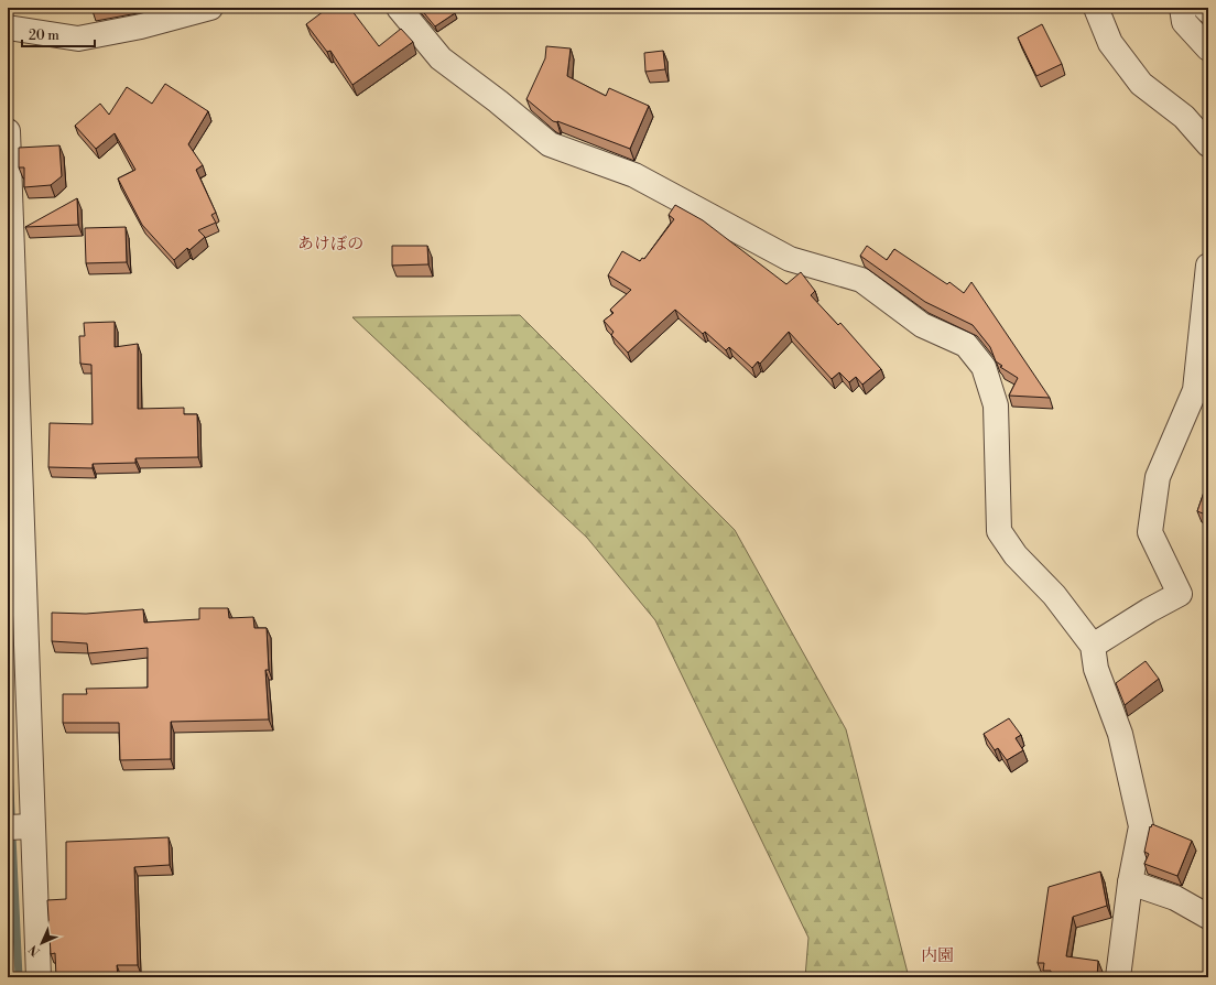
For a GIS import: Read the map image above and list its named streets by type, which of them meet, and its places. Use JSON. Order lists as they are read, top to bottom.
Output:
{
  "districts": ["あけぼの", "内園"],
  "scale_bar": "20 m",
  "north": "bottom left"
}
